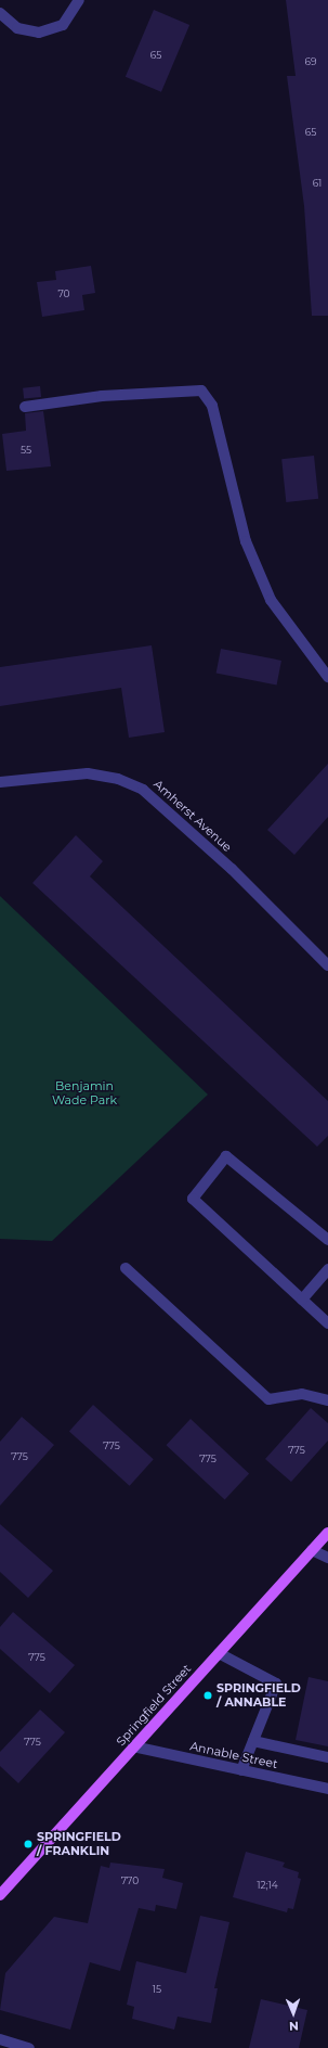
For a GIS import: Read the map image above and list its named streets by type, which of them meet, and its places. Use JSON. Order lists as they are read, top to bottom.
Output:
{
  "streets": {
    "main road": ["Springfield Street"],
    "street": ["Amherst Avenue", "Annable Street"]
  },
  "crossings": [
    ["Springfield Street", "Annable Street"]
  ],
  "parks": ["Benjamin Wade Park"],
  "places": ["SPRINGFIELD / ANNABLE", "SPRINGFIELD / FRANKLIN"],
  "house_numbers": [
    "65",
    "69",
    "65",
    "61",
    "70",
    "55",
    "775",
    "775",
    "775",
    "775",
    "775",
    "775",
    "770",
    "12;14",
    "15"
  ],
  "north": "bottom"
}
